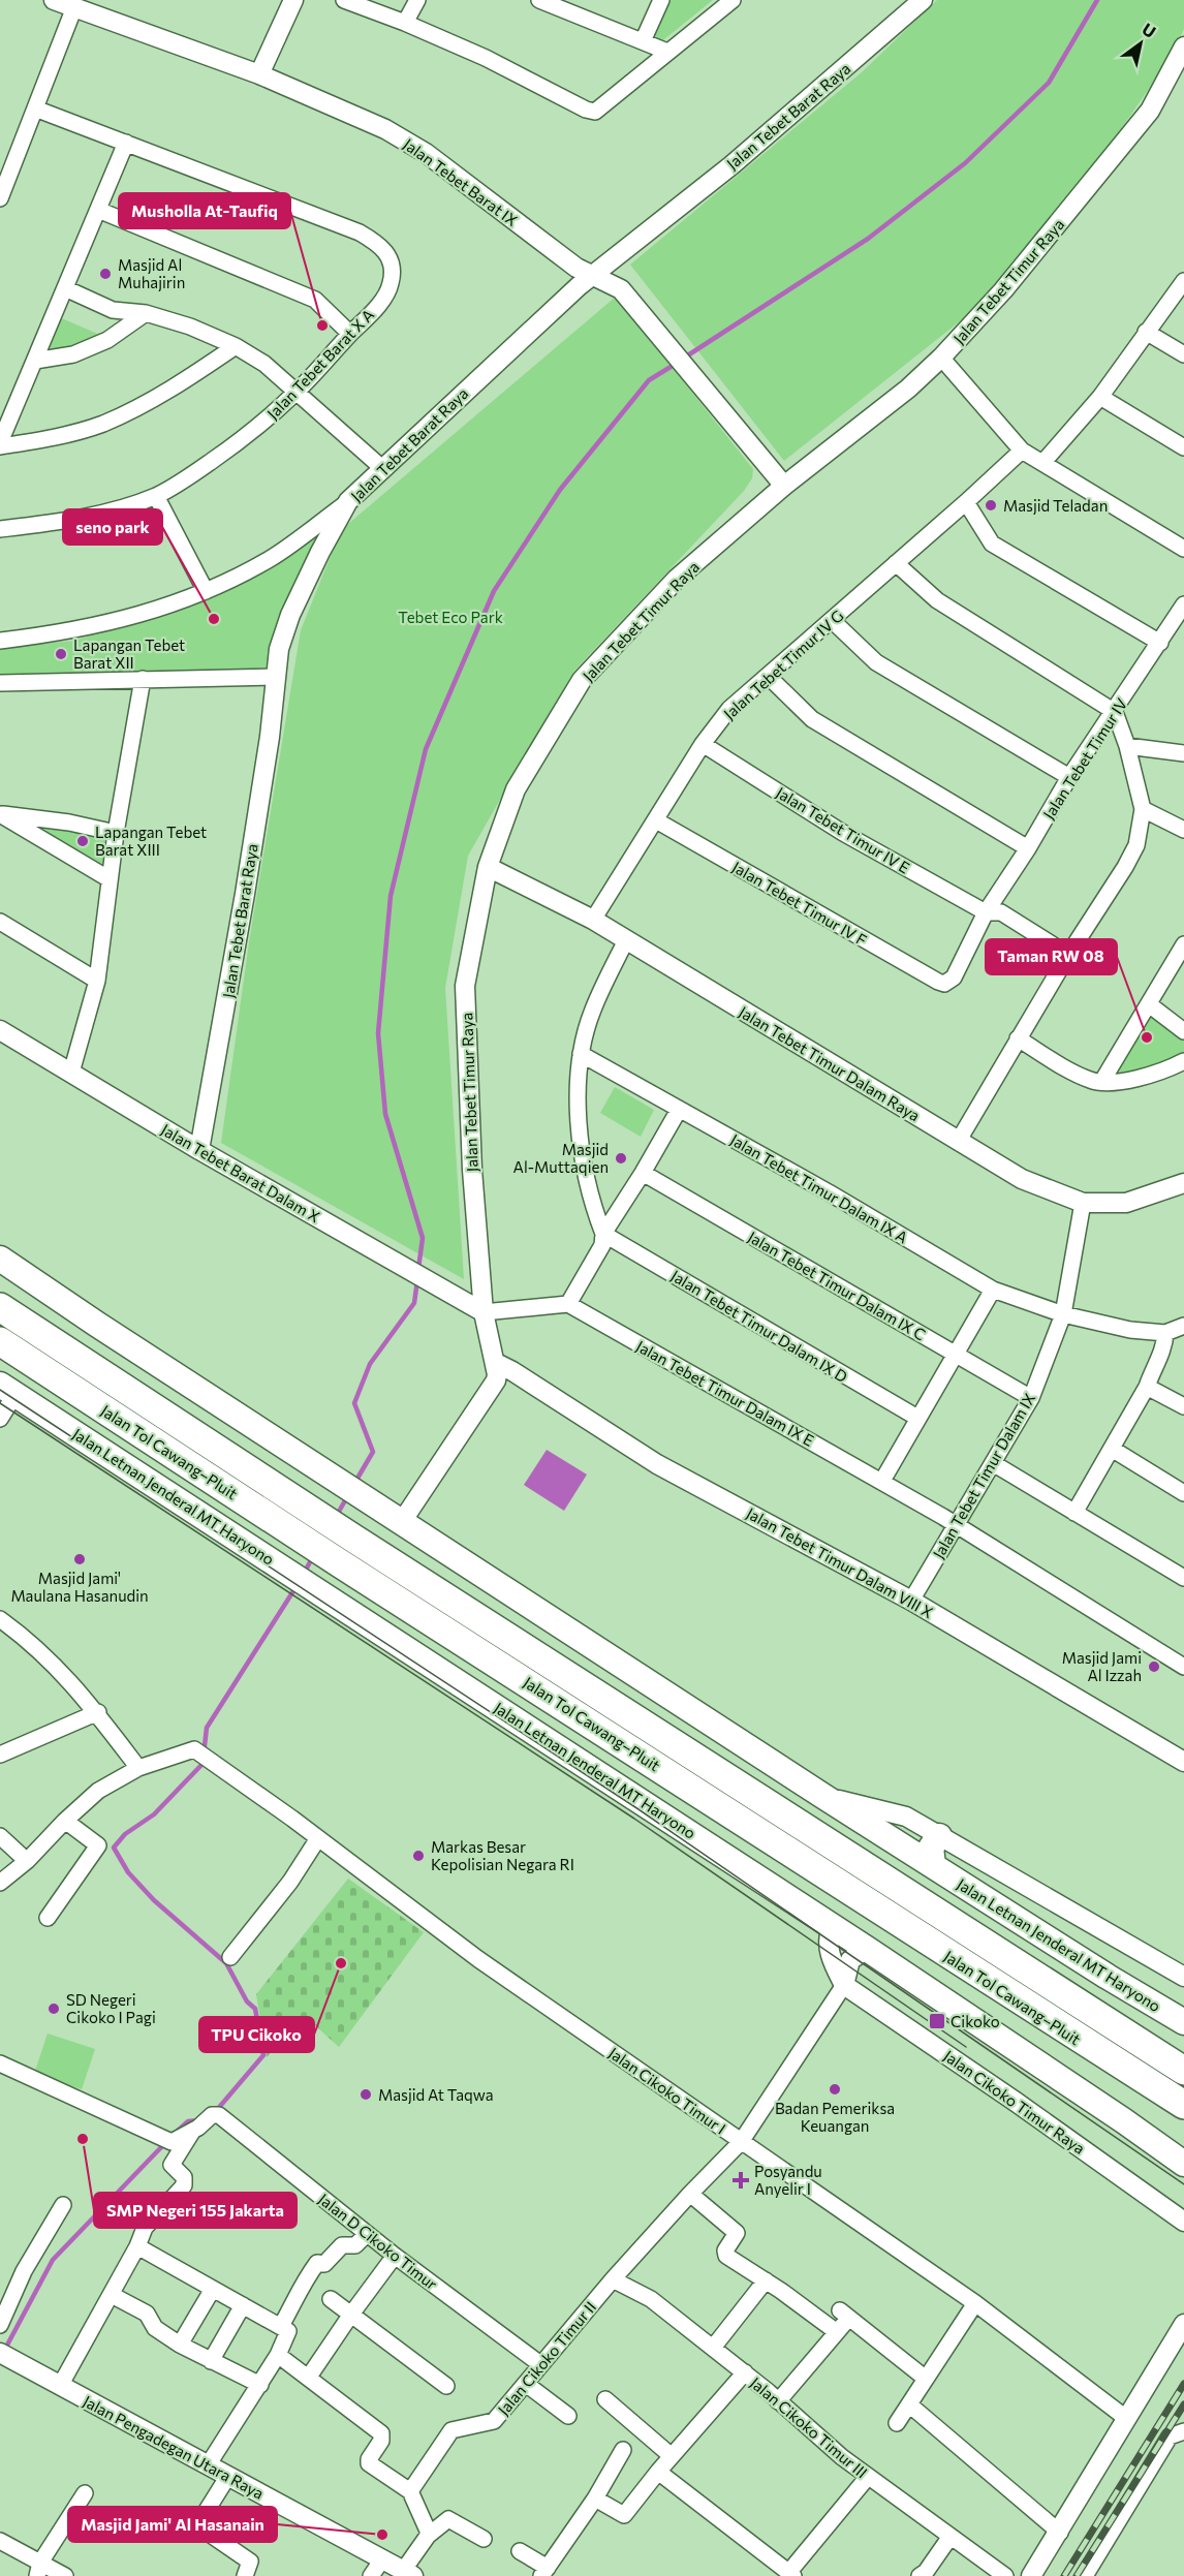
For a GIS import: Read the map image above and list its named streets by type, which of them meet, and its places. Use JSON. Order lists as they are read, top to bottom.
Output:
{
  "streets": {
    "highway": ["Jalan Tol Cawang–Pluit", "Jalan Letnan Jenderal MT Haryono"],
    "street": [
      "Jalan Tebet Barat Raya",
      "Jalan Tebet Barat IX",
      "Jalan Tebet Timur Raya",
      "Jalan Tebet Barat X A",
      "Jalan Tebet Timur IV G",
      "Jalan Tebet Timur IV",
      "Jalan Tebet Timur IV E",
      "Jalan Tebet Timur IV F",
      "Jalan Tebet Timur Dalam Raya",
      "Jalan Tebet Barat Dalam X",
      "Jalan Tebet Timur Dalam IX A",
      "Jalan Tebet Timur Dalam IX C",
      "Jalan Tebet Timur Dalam IX D",
      "Jalan Tebet Timur Dalam IX E",
      "Jalan Tebet Timur Dalam IX",
      "Jalan Tebet Timur Dalam VIII X",
      "Jalan Cikoko Timur I",
      "Jalan Cikoko Timur Raya",
      "Jalan D Cikoko Timur",
      "Jalan Cikoko Timur II",
      "Jalan Cikoko Timur III",
      "Jalan Pengadegan Utara Raya"
    ]
  },
  "crossings": [
    ["Jalan Tebet Barat Raya", "Jalan Tebet Barat IX"],
    ["Jalan Tebet Barat Raya", "Jalan Tebet Barat Dalam X"],
    ["Jalan Tebet Barat IX", "Jalan Tebet Timur Raya"],
    ["Jalan Tebet Timur Raya", "Jalan Tebet Timur Dalam Raya"],
    ["Jalan Tebet Timur Raya", "Jalan Tebet Barat Dalam X"],
    ["Jalan Tebet Timur Raya", "Jalan Letnan Jenderal MT Haryono"],
    ["Jalan Tebet Timur Raya", "Jalan Tebet Timur Dalam VIII X"],
    ["Jalan Tebet Timur IV G", "Jalan Tebet Timur IV E"],
    ["Jalan Tebet Timur IV G", "Jalan Tebet Timur IV F"],
    ["Jalan Tebet Timur IV G", "Jalan Tebet Timur Dalam Raya"],
    ["Jalan Tebet Timur IV", "Jalan Tebet Timur IV E"],
    ["Jalan Tebet Timur IV", "Jalan Tebet Timur IV F"],
    ["Jalan Tebet Timur Dalam Raya", "Jalan Tebet Timur Dalam IX"],
    ["Jalan Tebet Timur Dalam IX A", "Jalan Tebet Timur Dalam IX"],
    ["Jalan Tebet Timur Dalam IX C", "Jalan Tebet Timur Dalam IX"],
    ["Jalan Tebet Timur Dalam IX E", "Jalan Tebet Timur Dalam IX"],
    ["Jalan Tebet Timur Dalam IX", "Jalan Tebet Timur Dalam VIII X"],
    ["Jalan Cikoko Timur I", "Jalan Cikoko Timur II"],
    ["Jalan Cikoko Timur Raya", "Jalan Cikoko Timur II"],
    ["Jalan D Cikoko Timur", "Jalan Cikoko Timur II"],
    ["Jalan Cikoko Timur II", "Jalan Cikoko Timur III"]
  ],
  "parks": ["Tebet Eco Park"],
  "places": {
    "other": [
      "Masjid Al Muhajirin",
      "Musholla At-Taufiq",
      "Masjid Teladan",
      "seno park",
      "Lapangan Tebet Barat XII",
      "Lapangan Tebet Barat XIII",
      "Taman RW 08",
      "Masjid Al-Muttaqien",
      "Masjid Jami' Maulana Hasanudin",
      "Masjid Jami Al Izzah",
      "Markas Besar Kepolisian Negara RI",
      "TPU Cikoko",
      "SD Negeri Cikoko I Pagi",
      "Badan Pemeriksa Keuangan",
      "Masjid At Taqwa",
      "SMP Negeri 155 Jakarta",
      "Masjid Jami' Al Hasanain"
    ],
    "transit": ["Cikoko"],
    "health": ["Posyandu Anyelir I"]
  },
  "north": "top right"
}
